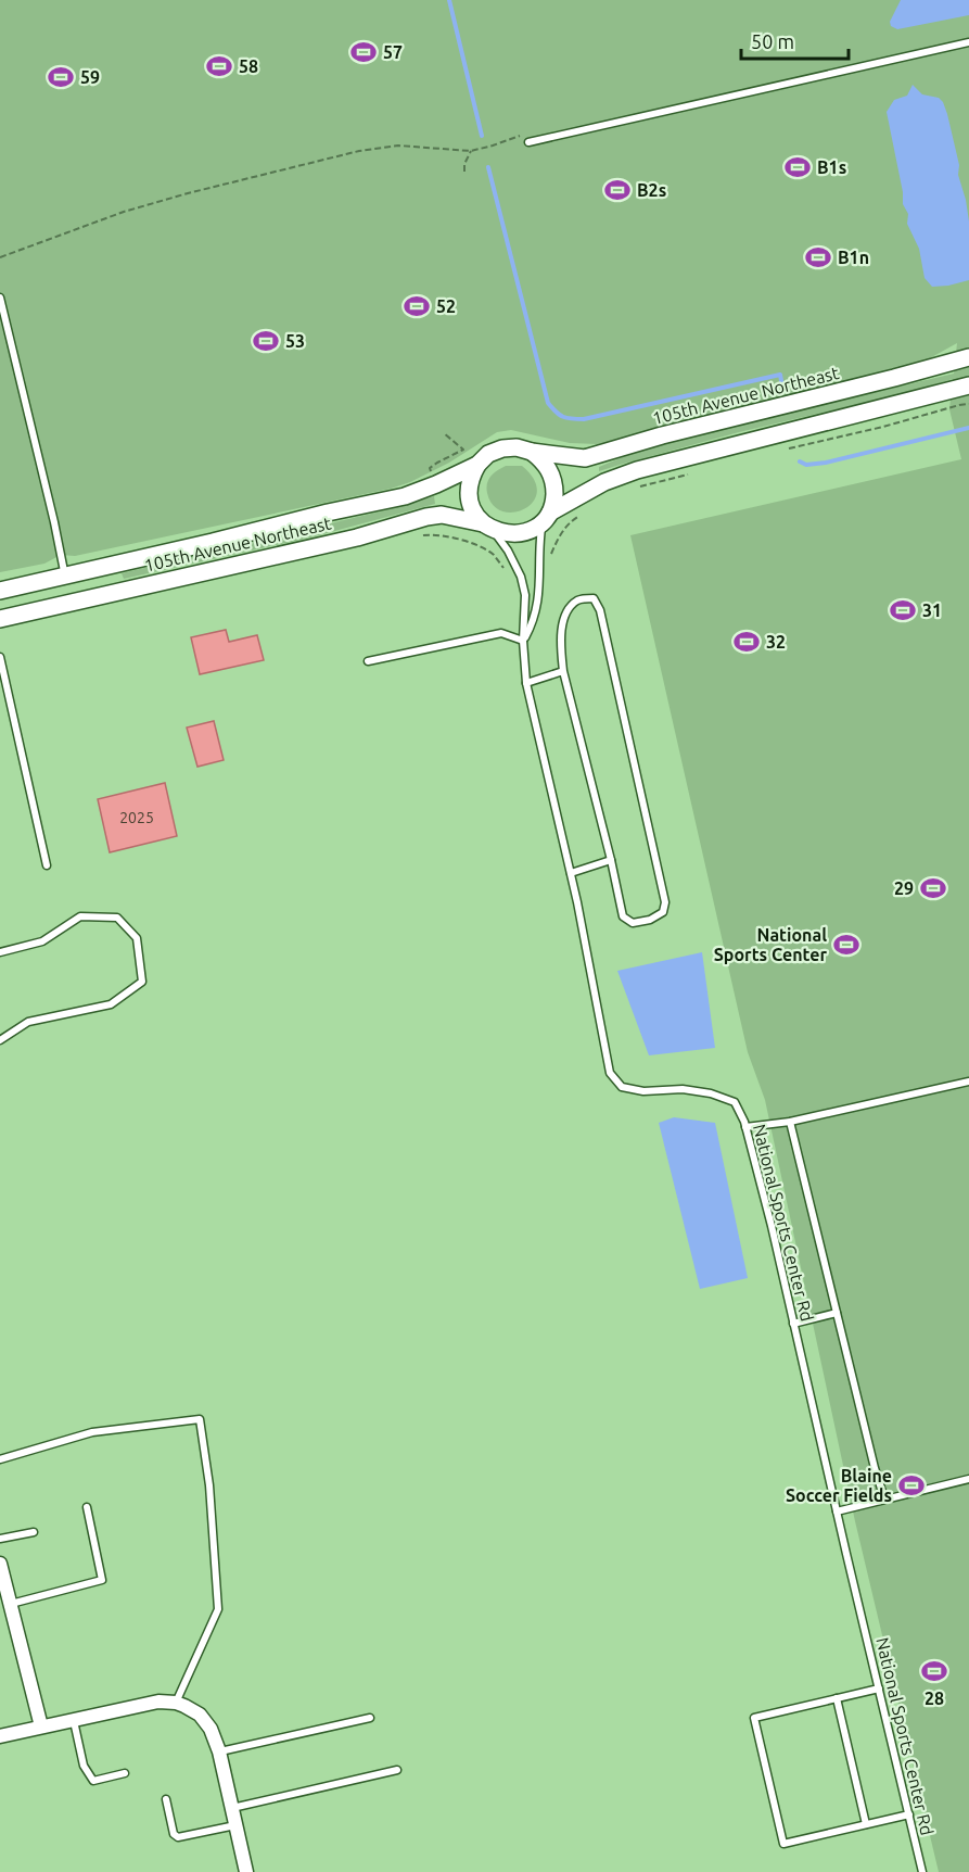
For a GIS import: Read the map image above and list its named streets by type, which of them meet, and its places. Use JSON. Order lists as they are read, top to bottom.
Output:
{
  "streets": {
    "street": ["105th Avenue Northeast"],
    "lane": ["National Sports Center Rd"]
  },
  "crossings": [
    ["105th Avenue Northeast", "National Sports Center Rd"]
  ],
  "places": {
    "sports": [
      "57",
      "58",
      "59",
      "B1s",
      "B2s",
      "B1n",
      "52",
      "53",
      "31",
      "32",
      "29",
      "National Sports Center",
      "Blaine Soccer Fields",
      "28"
    ]
  },
  "house_numbers": ["2025"],
  "scale_bar": "50 m"
}
